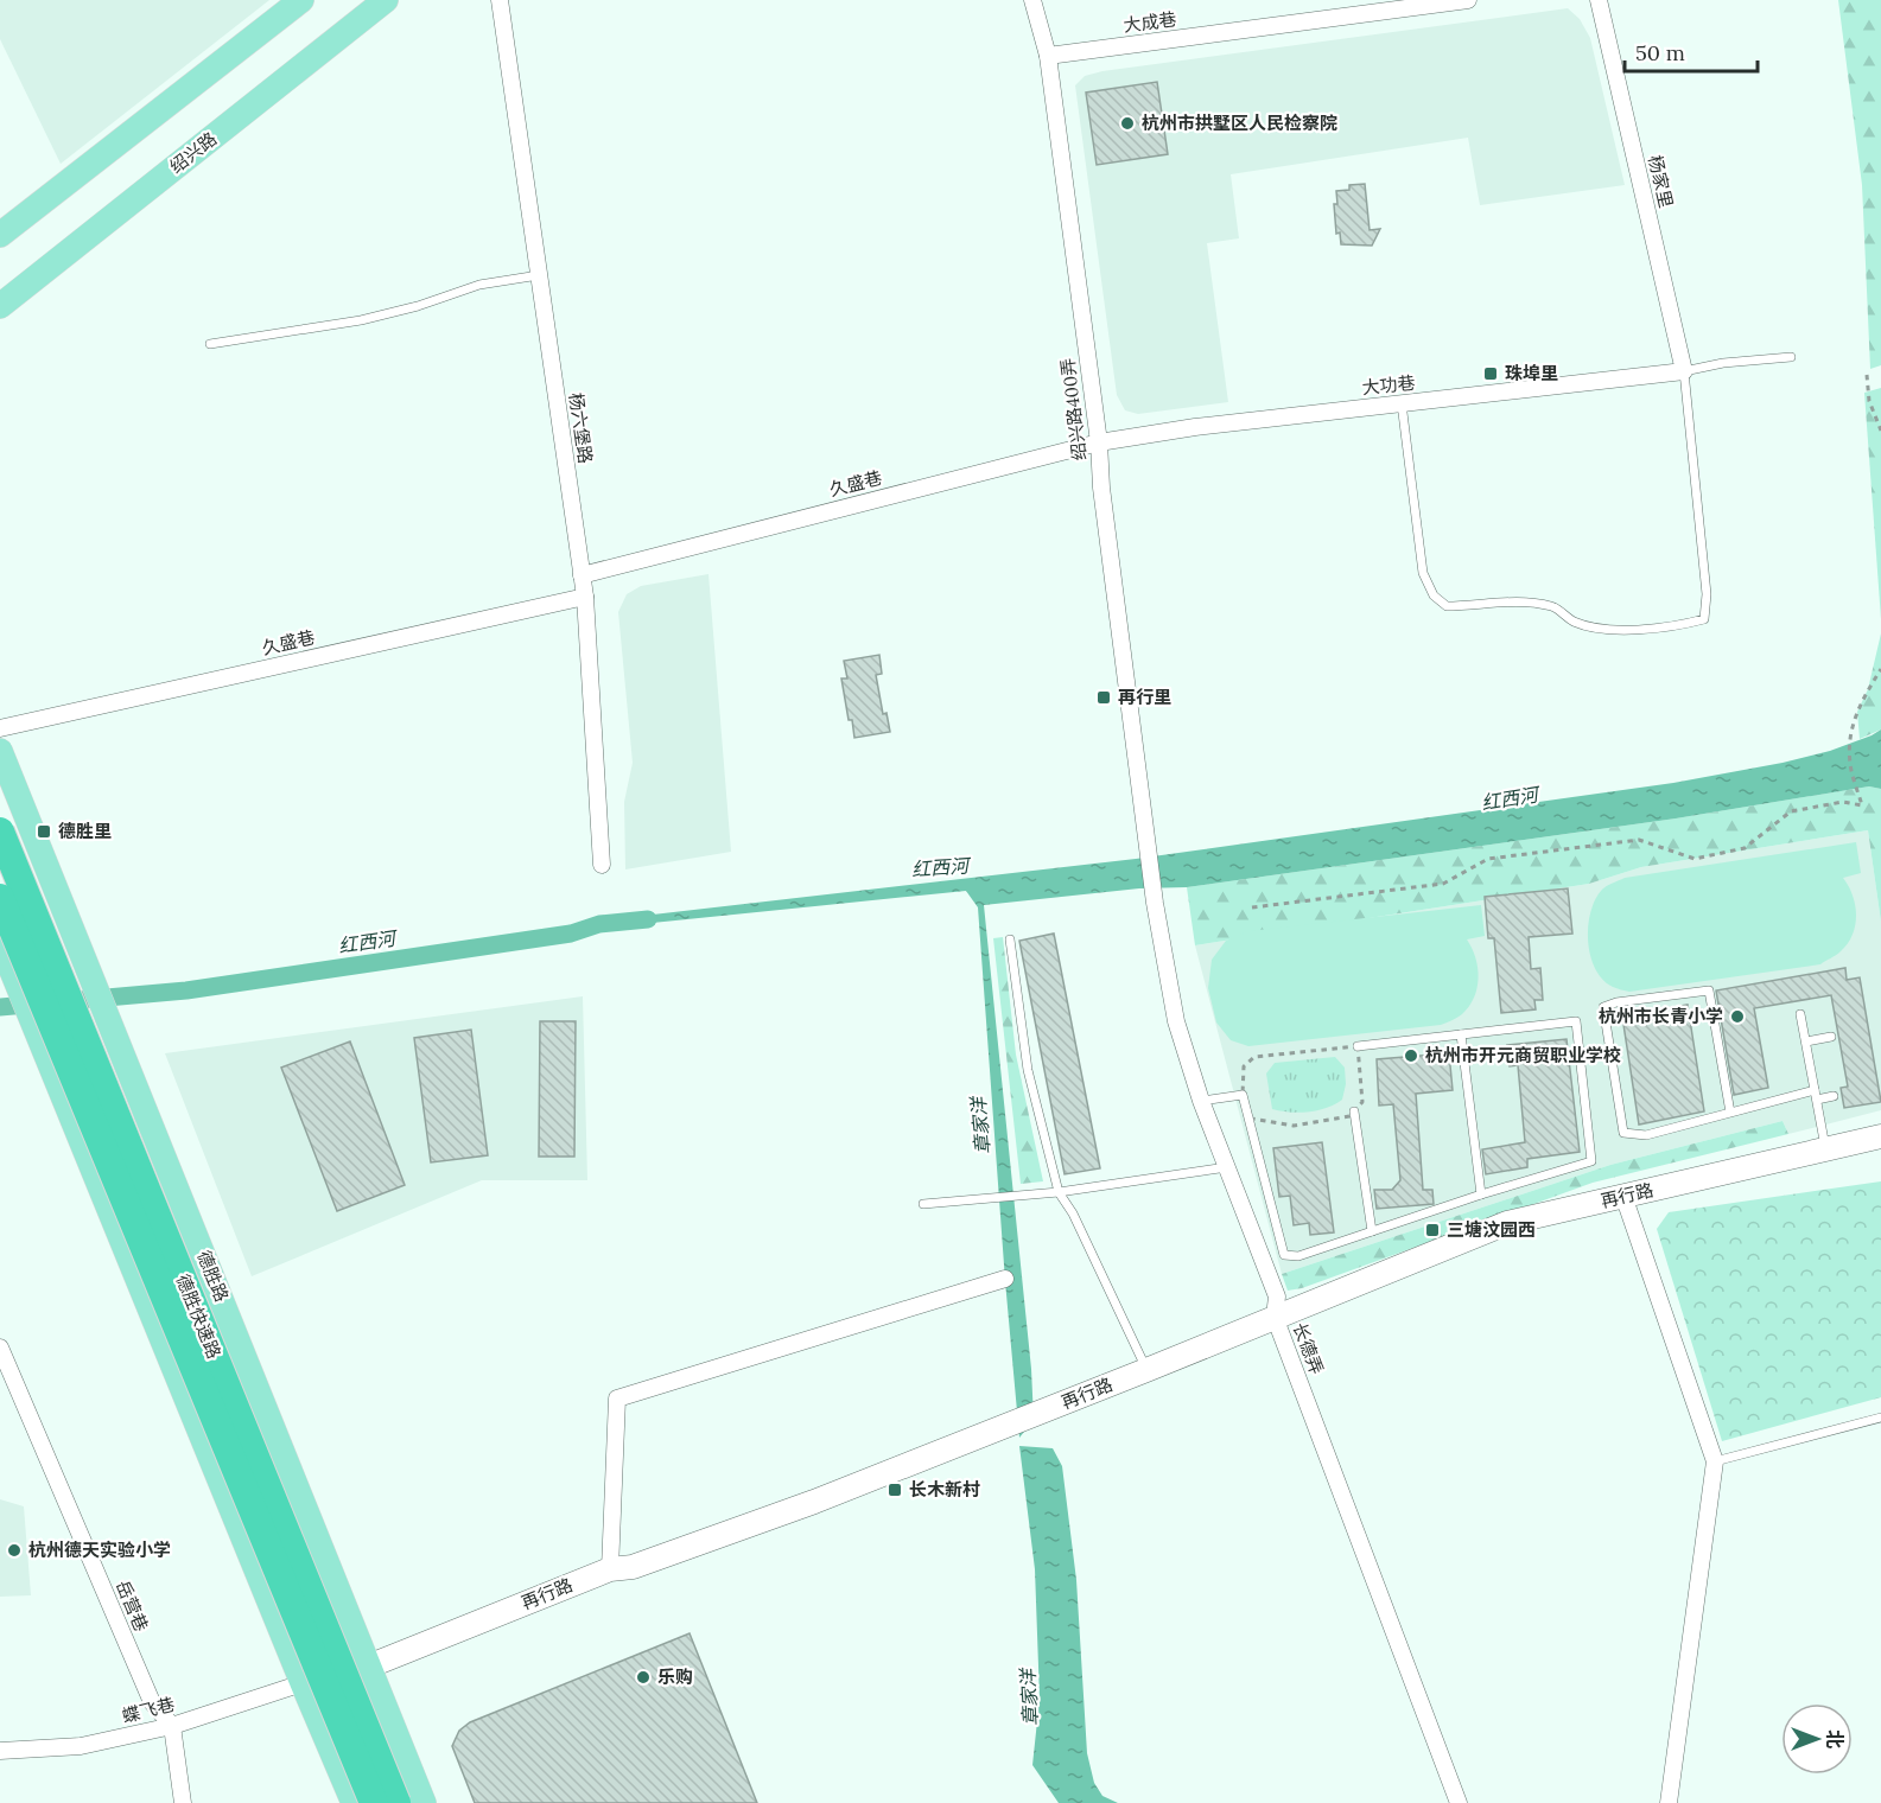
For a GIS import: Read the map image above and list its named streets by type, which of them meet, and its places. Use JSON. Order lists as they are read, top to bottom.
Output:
{
  "streets": {
    "highway": ["德胜快速路"],
    "main road": ["绍兴路", "德胜路"],
    "street": [
      "大成巷",
      "杨家里",
      "大功巷",
      "绍兴路400弄",
      "杨六堡路",
      "久盛巷",
      "再行路",
      "长德弄",
      "岳营巷",
      "蝶飞巷"
    ]
  },
  "crossings": [
    ["大成巷", "绍兴路400弄"],
    ["杨家里", "大功巷"],
    ["大功巷", "绍兴路400弄"],
    ["大功巷", "久盛巷"],
    ["绍兴路400弄", "久盛巷"],
    ["绍兴路400弄", "长德弄"],
    ["杨六堡路", "久盛巷"],
    ["再行路", "德胜路"],
    ["再行路", "长德弄"],
    ["再行路", "蝶飞巷"],
    ["岳营巷", "蝶飞巷"]
  ],
  "water": ["红西河", "章家洋"],
  "places": {
    "other": [
      "杭州市拱墅区人民检察院",
      "杭州市长青小学",
      "杭州市开元商贸职业学校",
      "杭州德天实验小学",
      "乐购"
    ],
    "transit": [
      "珠埠里",
      "再行里",
      "德胜里",
      "三塘汶园西",
      "长木新村"
    ]
  },
  "scale_bar": "50 m",
  "north": "right"
}
